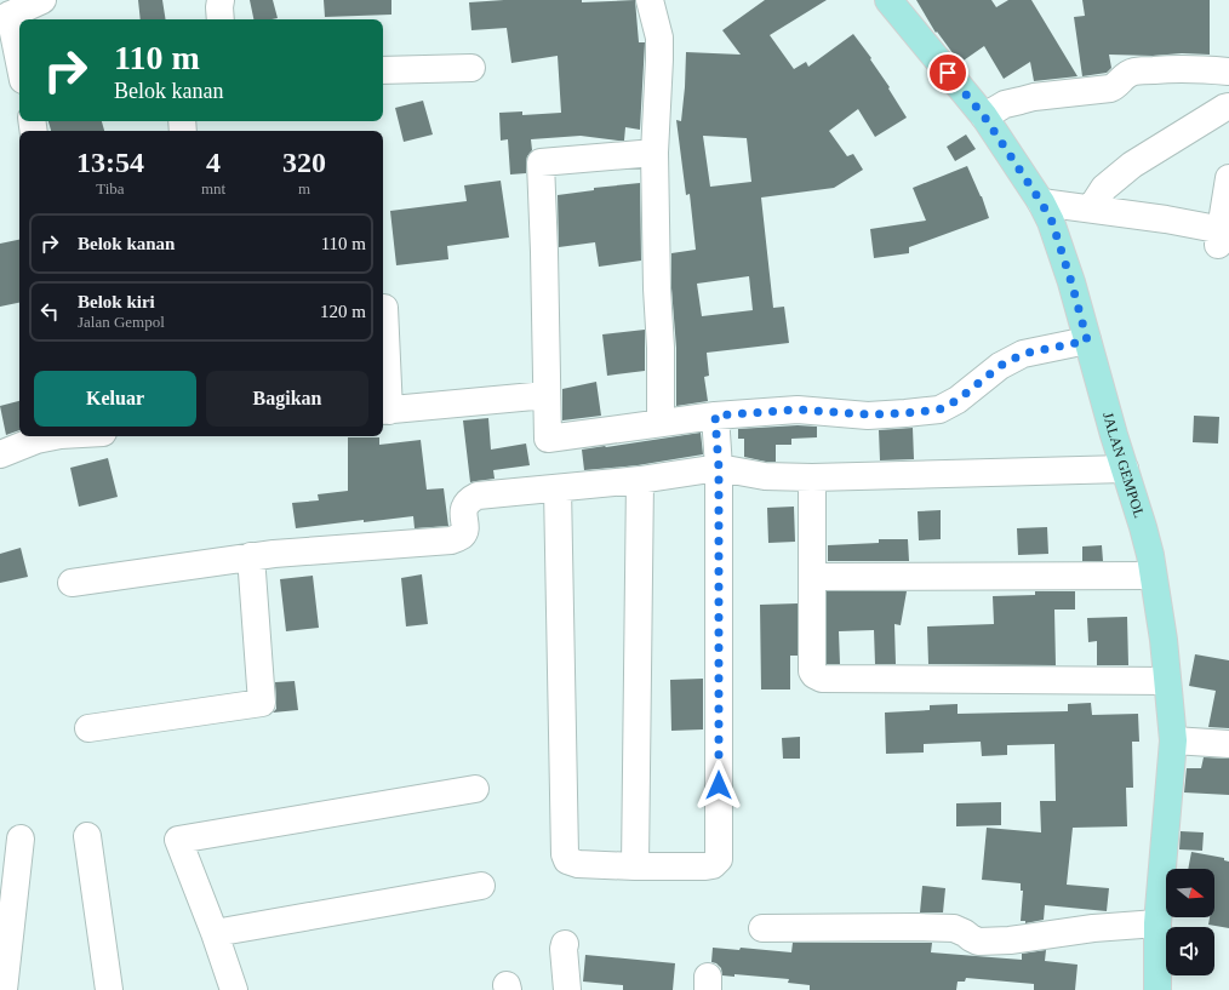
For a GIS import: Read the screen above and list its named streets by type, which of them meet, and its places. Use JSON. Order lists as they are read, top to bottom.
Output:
{
  "streets": {
    "main road": ["JALAN GEMPOL"]
  },
  "north": "right",
  "page": {
    "turn": ["110 m", "Belok kanan"],
    "eta": [
      "13:54",
      "Tiba",
      "4",
      "mnt",
      "320",
      "m"
    ],
    "list": [
      {
        "name": "Belok kanan",
        "value": "110 m"
      },
      {
        "name": "Belok kiri",
        "note": "Jalan Gempol",
        "value": "120 m"
      }
    ],
    "buttons": ["Keluar", "Bagikan"]
  }
}
